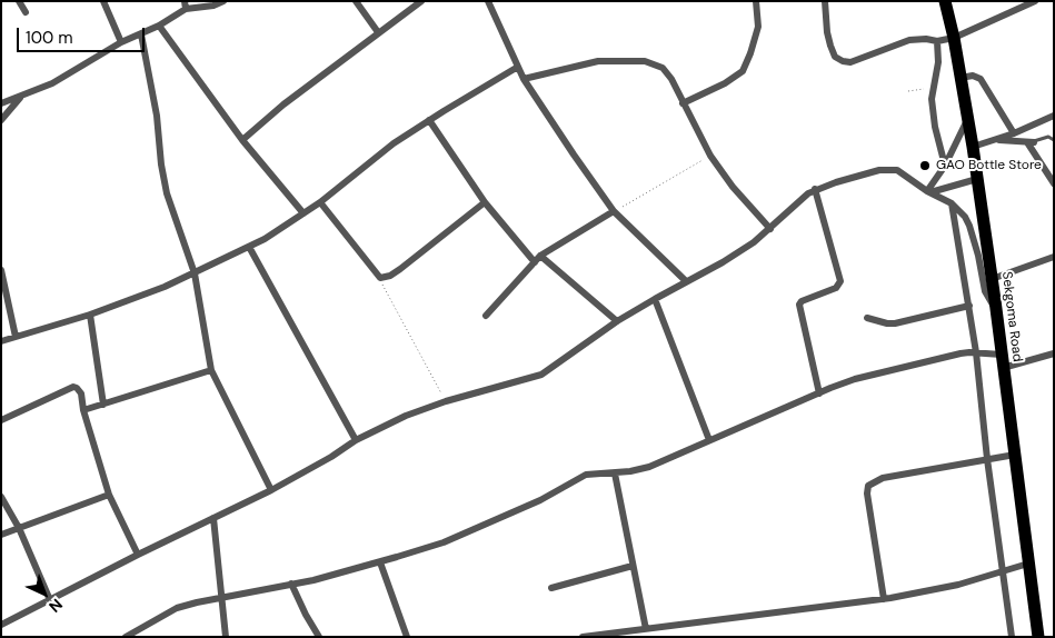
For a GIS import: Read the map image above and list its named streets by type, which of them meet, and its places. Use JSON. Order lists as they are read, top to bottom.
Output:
{
  "streets": {
    "highway": ["Sekgoma Road"]
  },
  "places": ["GAO Bottle Store"],
  "scale_bar": "100 m",
  "north": "bottom right"
}
